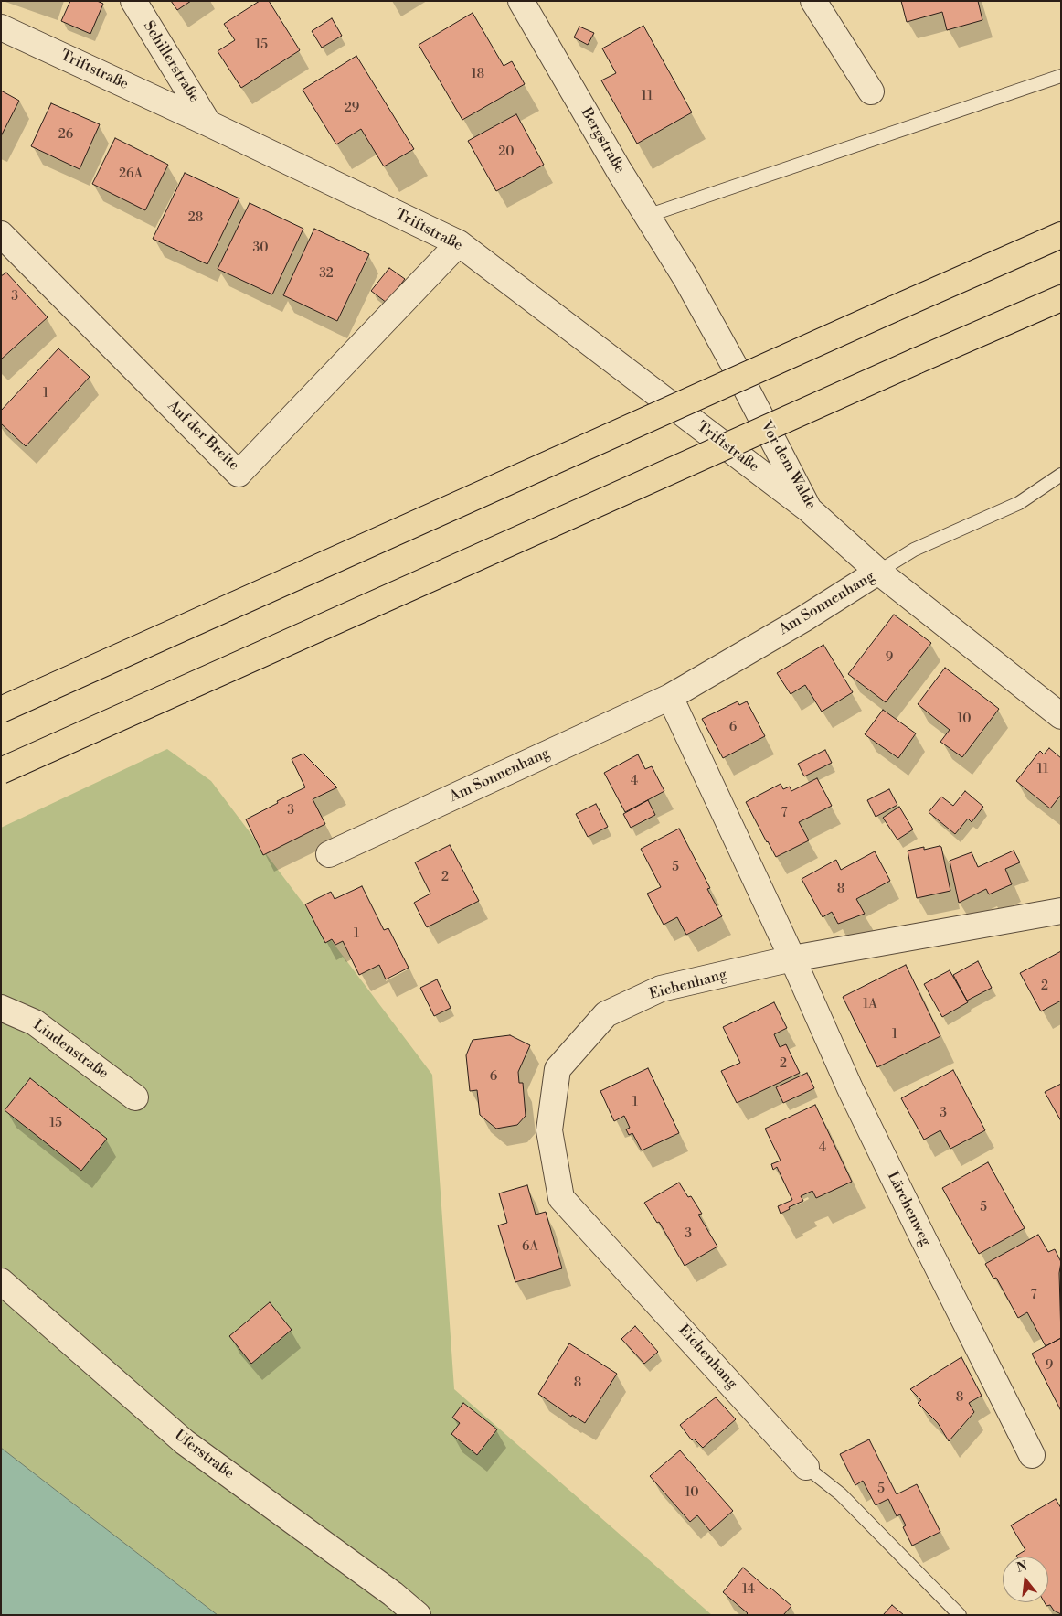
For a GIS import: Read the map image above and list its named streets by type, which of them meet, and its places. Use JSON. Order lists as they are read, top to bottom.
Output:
{
  "streets": {
    "street": [
      "Schillerstraße",
      "Triftstraße",
      "Bergstraße",
      "Auf der Breite",
      "Vor dem Walde",
      "Am Sonnenhang",
      "Eichenhang",
      "Lindenstraße",
      "Lärchenweg",
      "Uferstraße"
    ]
  },
  "crossings": [
    ["Schillerstraße", "Triftstraße"],
    ["Triftstraße", "Auf der Breite"],
    ["Triftstraße", "Vor dem Walde"],
    ["Bergstraße", "Vor dem Walde"],
    ["Vor dem Walde", "Am Sonnenhang"],
    ["Eichenhang", "Lärchenweg"]
  ],
  "house_numbers": [
    "15",
    "18",
    "11",
    "29",
    "26",
    "20",
    "26A",
    "28",
    "30",
    "32",
    "3",
    "1",
    "9",
    "10",
    "6",
    "11",
    "4",
    "3",
    "7",
    "5",
    "2",
    "8",
    "1",
    "2",
    "1A",
    "1",
    "2",
    "6",
    "1",
    "3",
    "15",
    "4",
    "5",
    "3",
    "6A",
    "7",
    "9",
    "8",
    "8",
    "5",
    "10",
    "14"
  ],
  "north": "top"
}
